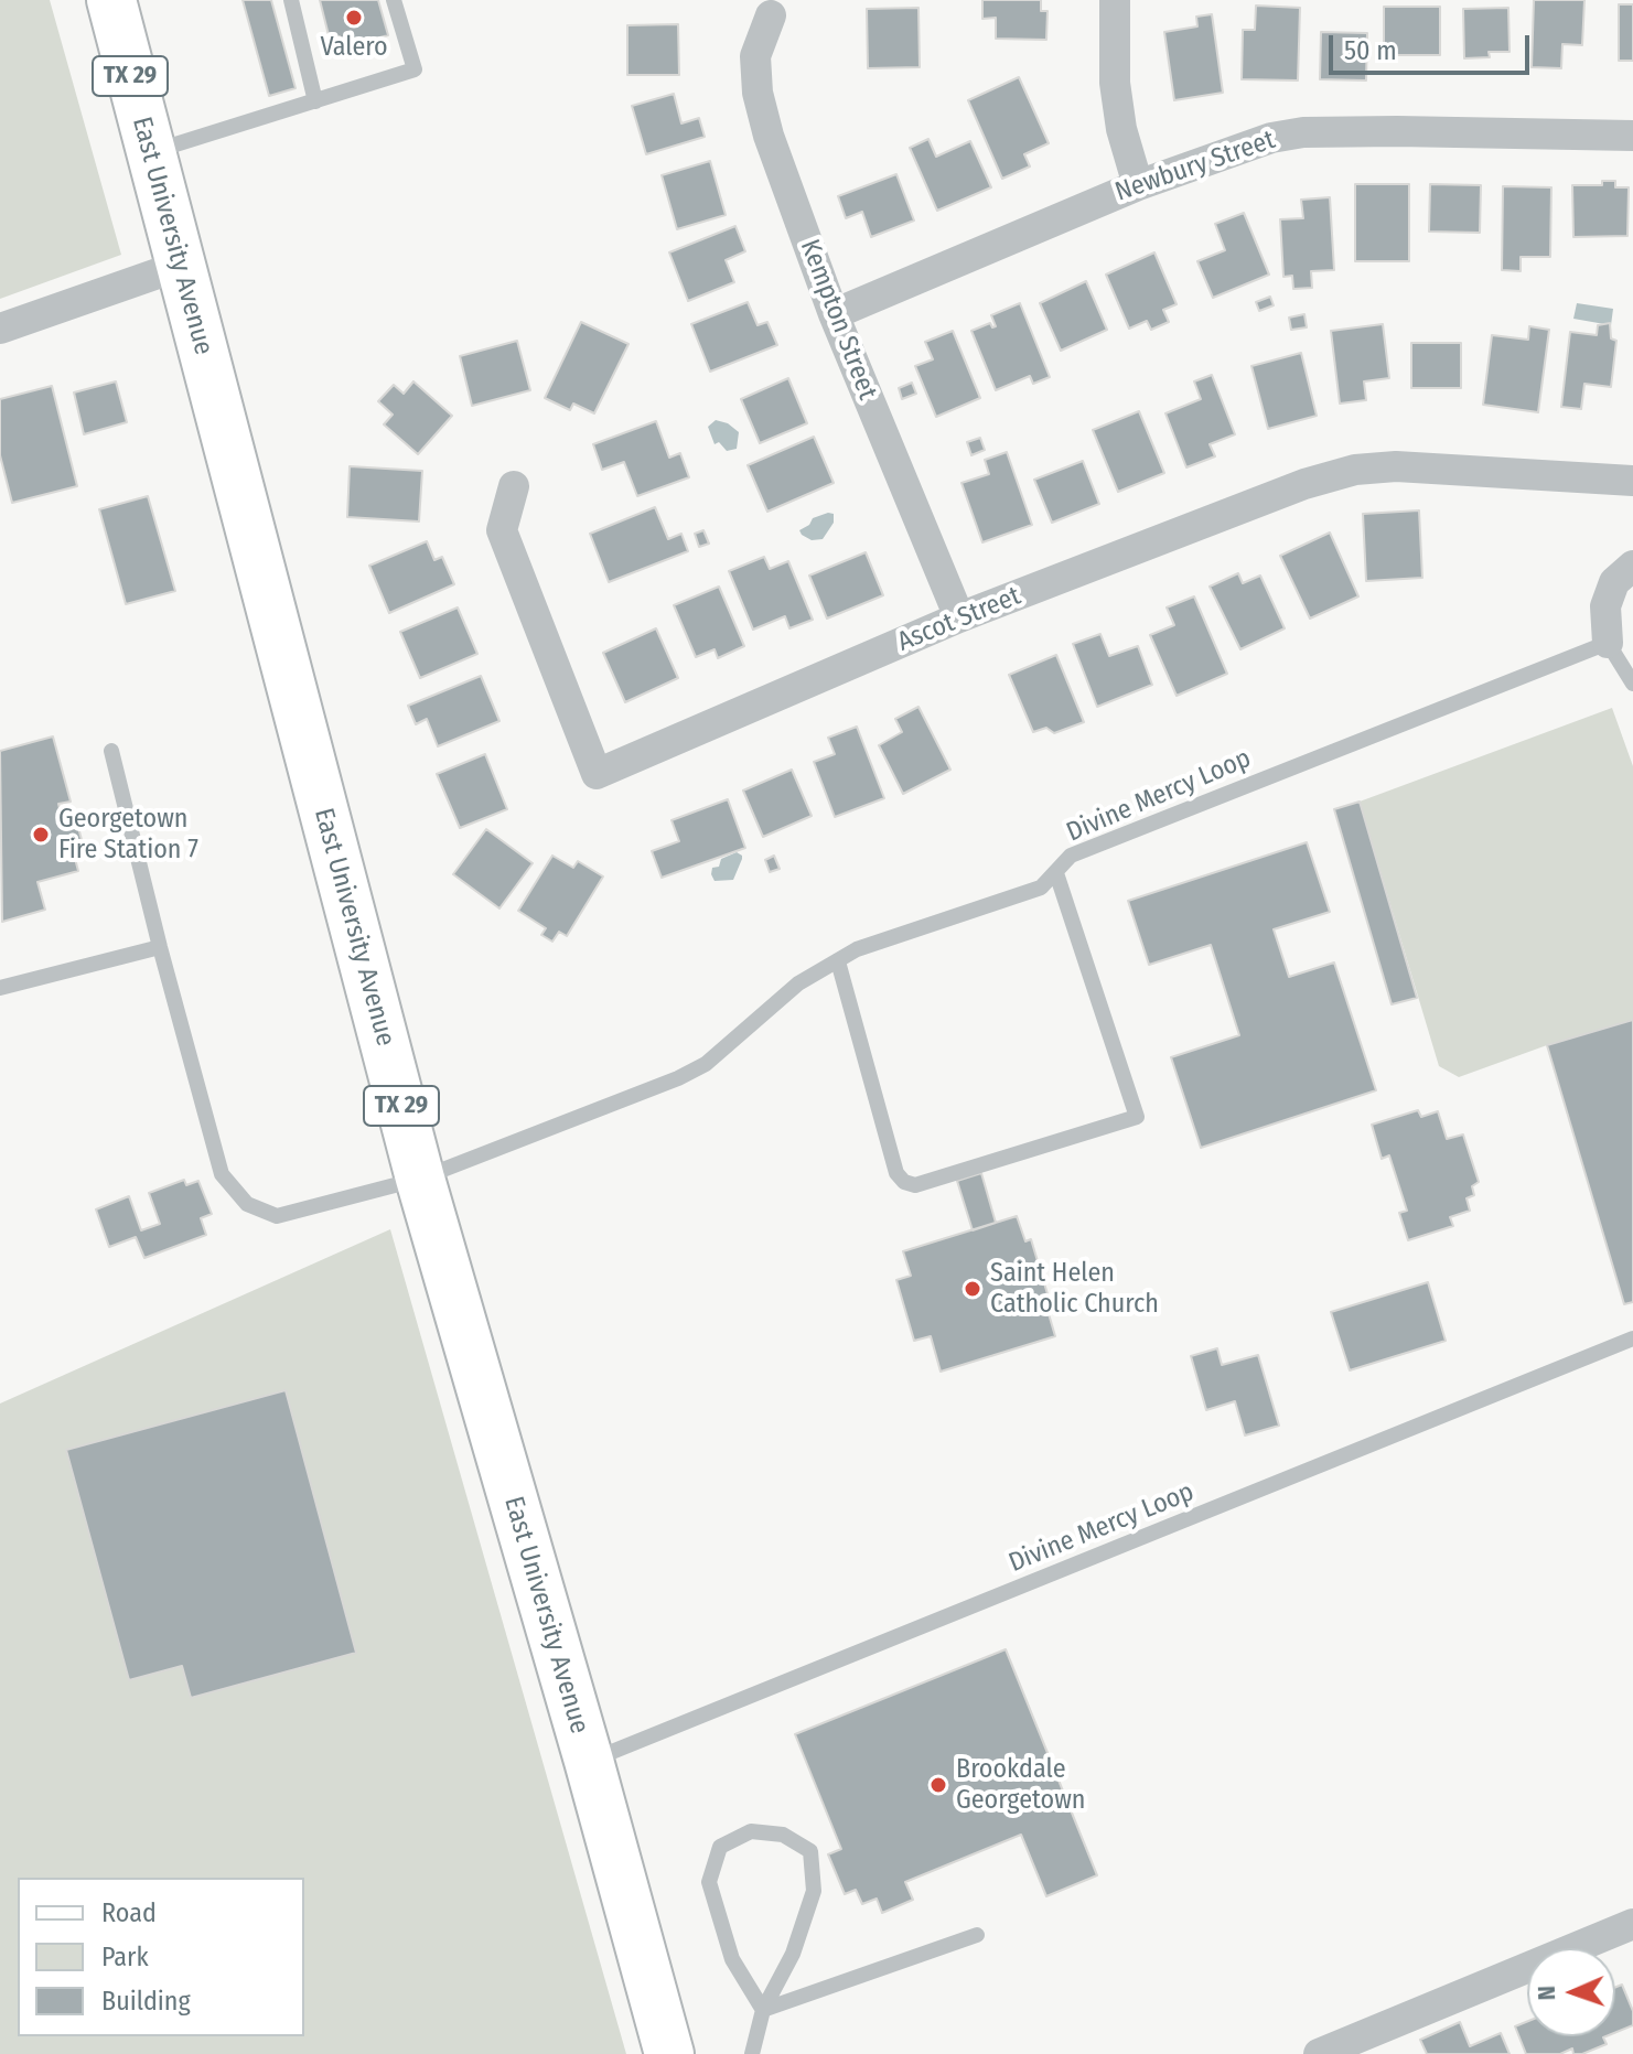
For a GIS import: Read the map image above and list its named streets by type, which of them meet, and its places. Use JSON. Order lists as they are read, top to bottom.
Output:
{
  "streets": {
    "main road": ["TX 29", "East University Avenue"],
    "street": ["Newbury Street", "Kempton Street", "Ascot Street"],
    "lane": ["Divine Mercy Loop"]
  },
  "crossings": [
    ["Newbury Street", "Kempton Street"],
    ["East University Avenue", "Divine Mercy Loop"],
    ["Kempton Street", "Ascot Street"]
  ],
  "places": [
    "Valero",
    "Georgetown Fire Station 7",
    "Saint Helen Catholic Church",
    "Brookdale Georgetown"
  ],
  "legend": ["Road", "Park", "Building"],
  "scale_bar": "50 m",
  "north": "left"
}
